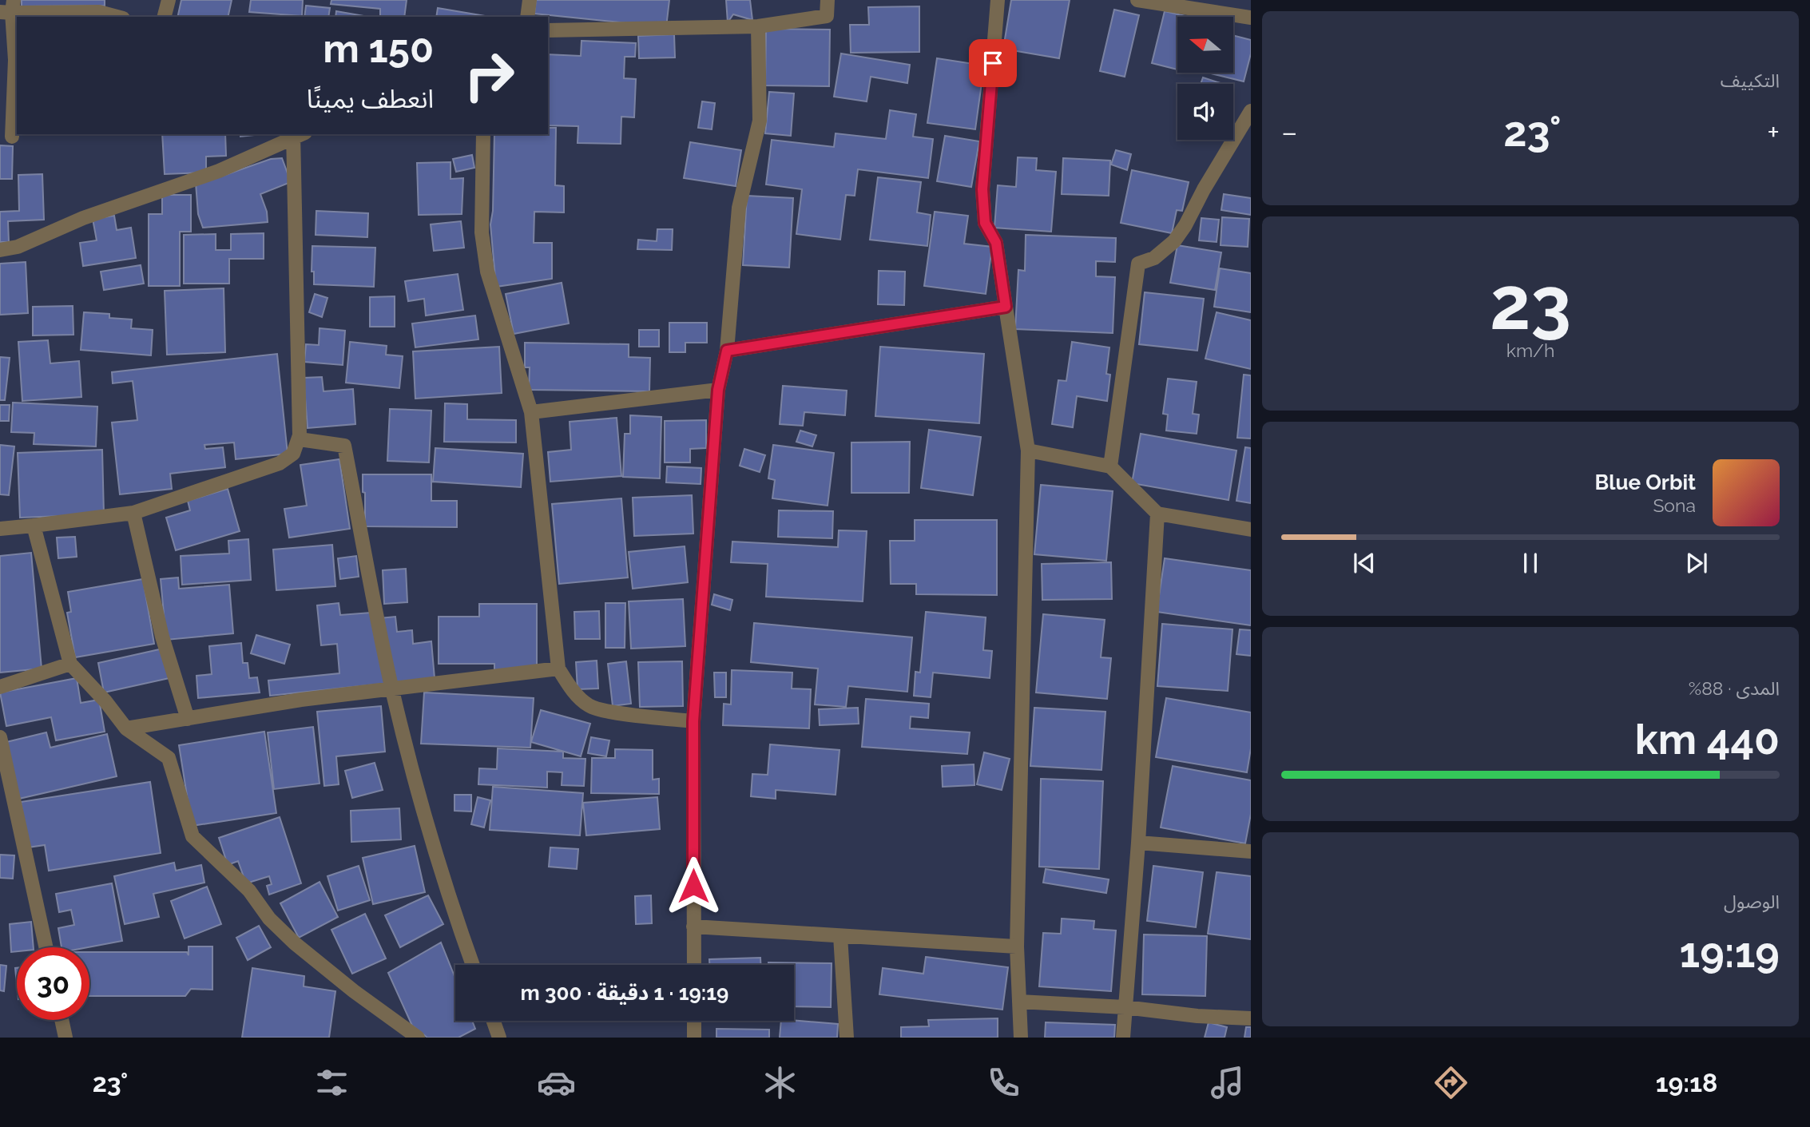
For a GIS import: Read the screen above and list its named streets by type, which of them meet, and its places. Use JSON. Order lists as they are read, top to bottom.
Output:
{
  "north": "left",
  "page": {
    "tile": [
      "التكييف",
      ["23", "km/h"],
      ["المدى · 88%", "440 km"],
      ["الوصول", "19:19"]
    ],
    "turn": ["150 m", "انعطف يمينًا"],
    "heat": ["−", "23°", "+"],
    "song": ["Blue Orbit", "Sona"],
    "limit": "30",
    "trip": "19:19 · 1 دقيقة · 300 m",
    "tabs": ["19:18", "23°"]
  }
}
